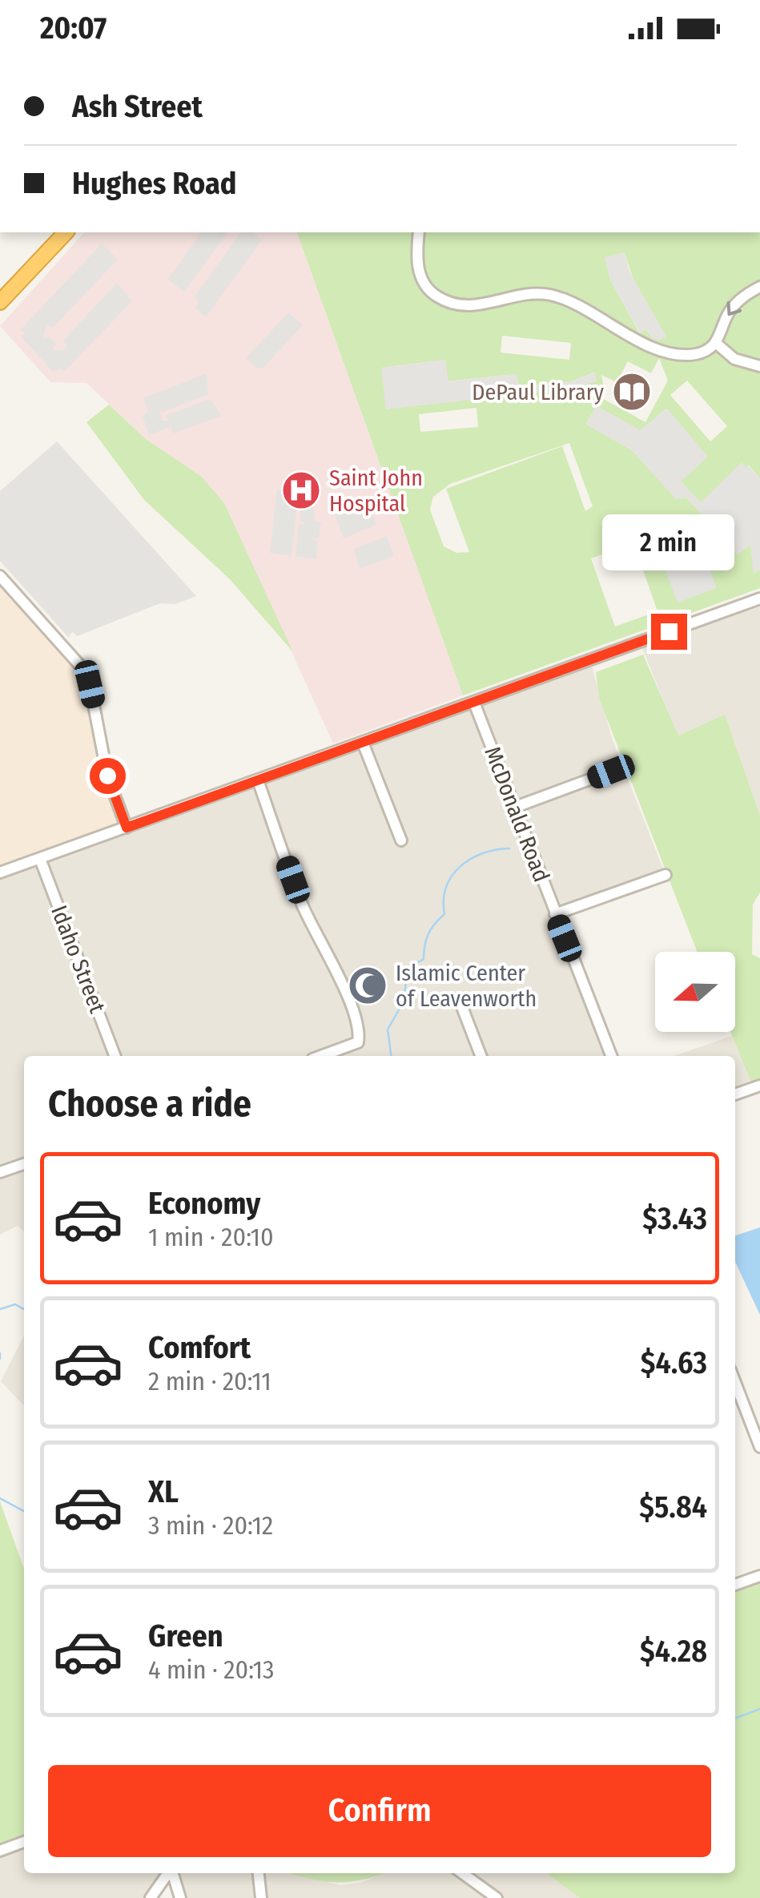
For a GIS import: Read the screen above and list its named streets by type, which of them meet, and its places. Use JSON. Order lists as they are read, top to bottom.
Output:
{
  "streets": {
    "street": ["McDonald Road", "Idaho Street"]
  },
  "places": {
    "library": ["DePaul Library"],
    "hospital": ["Saint John Hospital"],
    "mosque": ["Islamic Center of Leavenworth"]
  },
  "north": "left",
  "page": {
    "status": "20:07",
    "banner": ["Ash Street", "Hughes Road"],
    "bubble": "2 min",
    "heading": "Choose a ride",
    "list": [
      {
        "name": "Economy",
        "note": "1 min · 20:10",
        "value": "$3.43"
      },
      {
        "name": "Comfort",
        "note": "2 min · 20:11",
        "value": "$4.63"
      },
      {
        "name": "XL",
        "note": "3 min · 20:12",
        "value": "$5.84"
      },
      {
        "name": "Green",
        "note": "4 min · 20:13",
        "value": "$4.28"
      }
    ],
    "buttons": "Confirm"
  }
}
